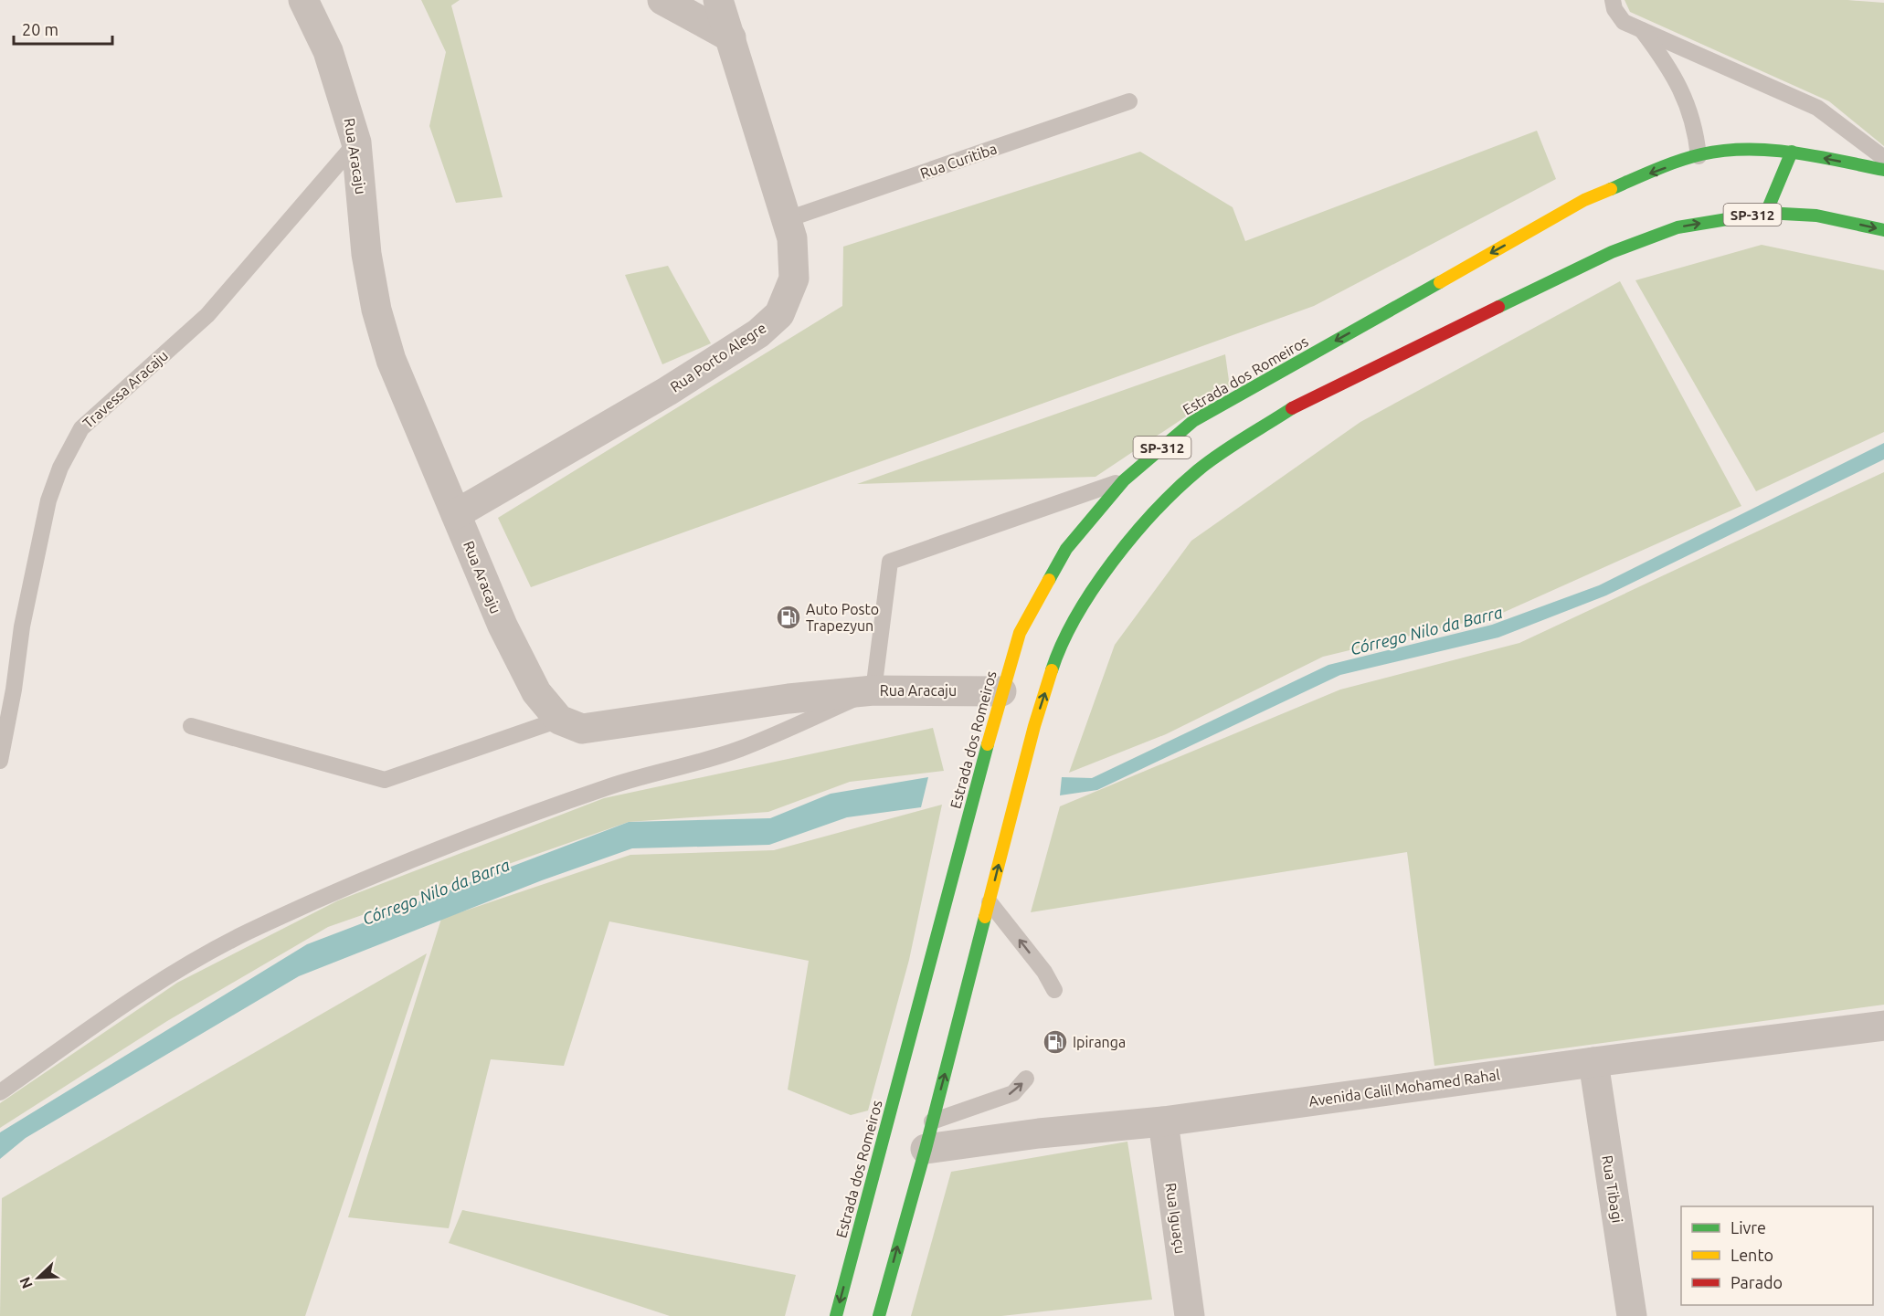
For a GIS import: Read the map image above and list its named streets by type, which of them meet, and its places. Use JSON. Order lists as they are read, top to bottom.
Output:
{
  "streets": {
    "main road": ["SP-312", "Estrada dos Romeiros"],
    "street": [
      "Rua Aracaju",
      "Rua Porto Alegre",
      "Avenida Calil Mohamed Rahal",
      "Rua Tibagi",
      "Rua Iguaçu"
    ],
    "lane": ["Rua Curitiba", "Travessa Aracaju"]
  },
  "crossings": [
    ["Rua Aracaju", "Rua Porto Alegre"],
    ["Rua Aracaju", "Estrada dos Romeiros"],
    ["Rua Aracaju", "Travessa Aracaju"],
    ["Rua Curitiba", "Rua Porto Alegre"],
    ["SP-312", "Avenida Calil Mohamed Rahal"],
    ["Avenida Calil Mohamed Rahal", "Rua Tibagi"],
    ["Avenida Calil Mohamed Rahal", "Rua Iguaçu"]
  ],
  "water": ["Córrego Nilo da Barra"],
  "places": {
    "fuel station": ["Auto Posto Trapezyun", "Ipiranga"]
  },
  "legend": ["Livre", "Lento", "Parado"],
  "scale_bar": "20 m",
  "north": "bottom left"
}
